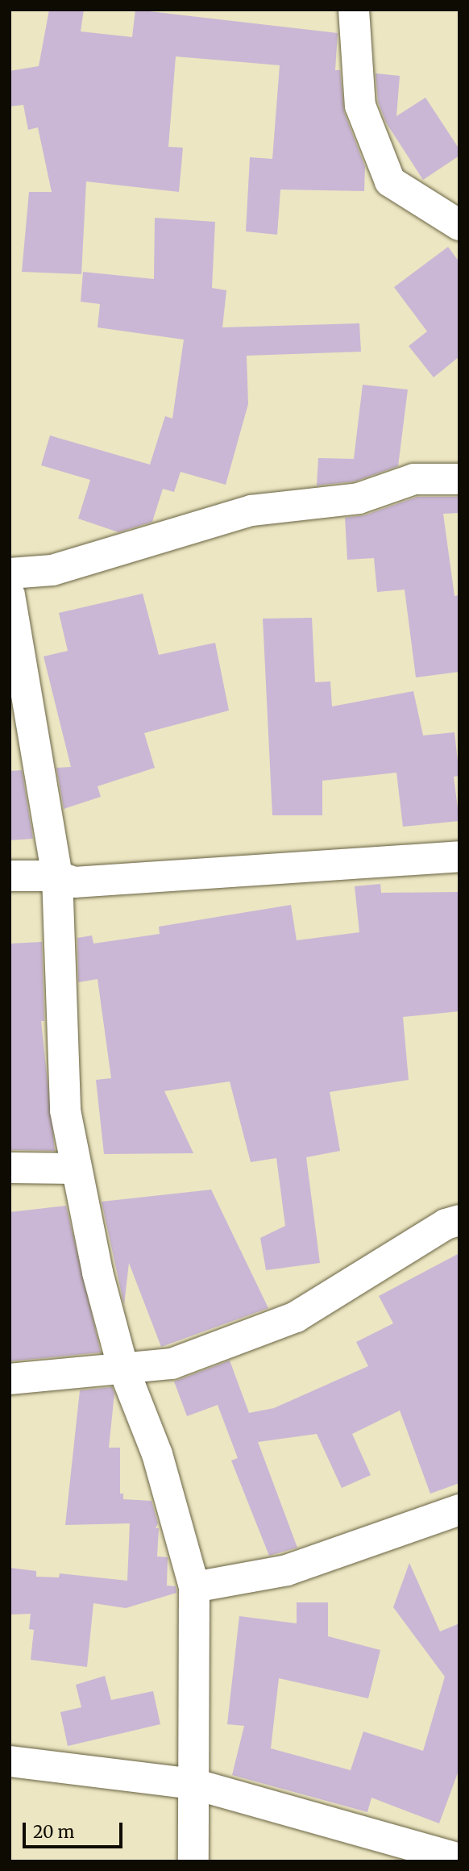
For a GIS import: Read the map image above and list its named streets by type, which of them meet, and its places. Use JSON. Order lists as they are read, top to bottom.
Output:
{
  "scale_bar": "20 m"
}
